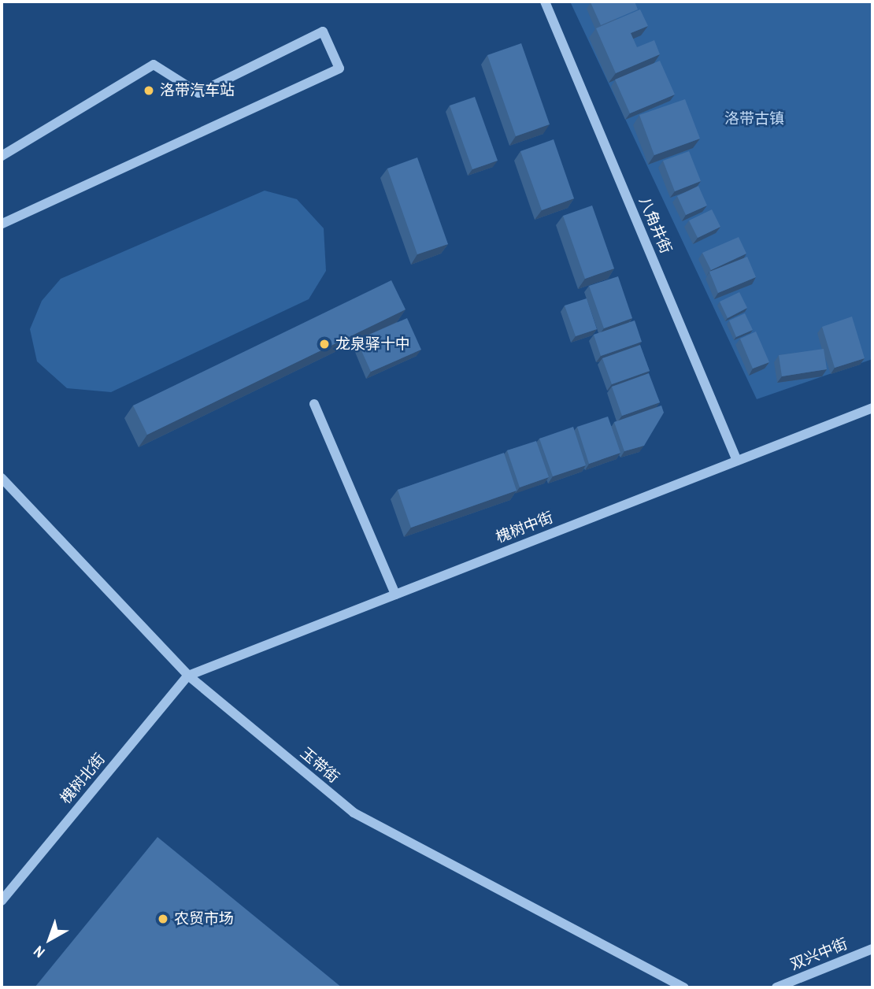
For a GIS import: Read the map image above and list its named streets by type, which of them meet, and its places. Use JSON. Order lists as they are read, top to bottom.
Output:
{
  "streets": {
    "street": [
      "八角井街",
      "槐树中街",
      "玉带街",
      "槐树北街",
      "双兴中街"
    ]
  },
  "crossings": [
    ["八角井街", "槐树中街"],
    ["槐树中街", "玉带街"],
    ["槐树中街", "槐树北街"],
    ["玉带街", "槐树北街"]
  ],
  "parks": ["洛带古镇"],
  "places": ["洛带汽车站", "龙泉驿十中", "农贸市场"],
  "north": "bottom left"
}
